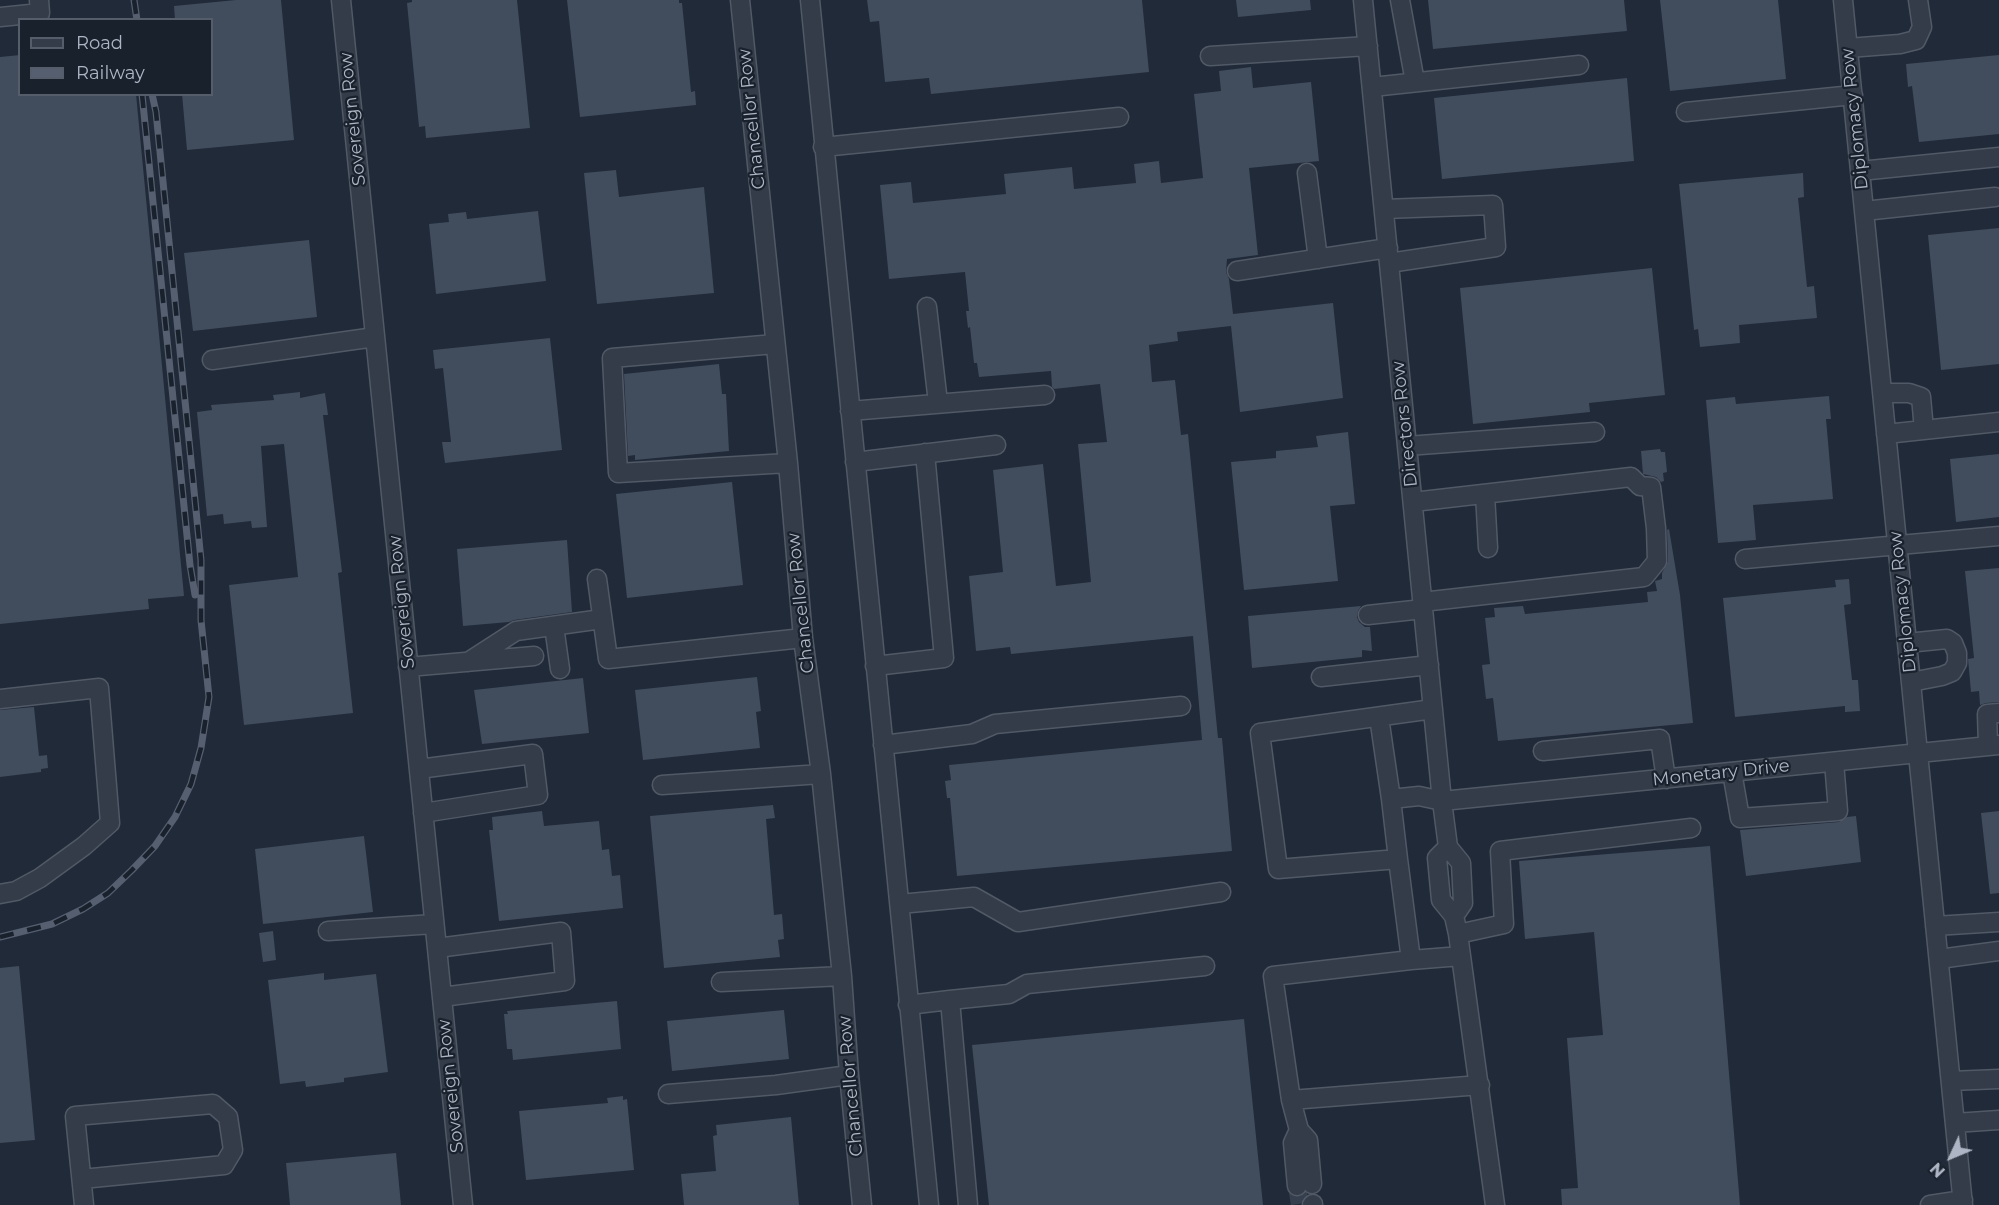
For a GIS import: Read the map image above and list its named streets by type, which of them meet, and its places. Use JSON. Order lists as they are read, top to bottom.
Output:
{
  "streets": {
    "street": [
      "Sovereign Row",
      "Chancellor Row",
      "Diplomacy Row",
      "Directors Row",
      "Monetary Drive"
    ]
  },
  "crossings": [
    ["Diplomacy Row", "Monetary Drive"],
    ["Directors Row", "Monetary Drive"]
  ],
  "legend": ["Road", "Railway"],
  "north": "bottom left"
}
